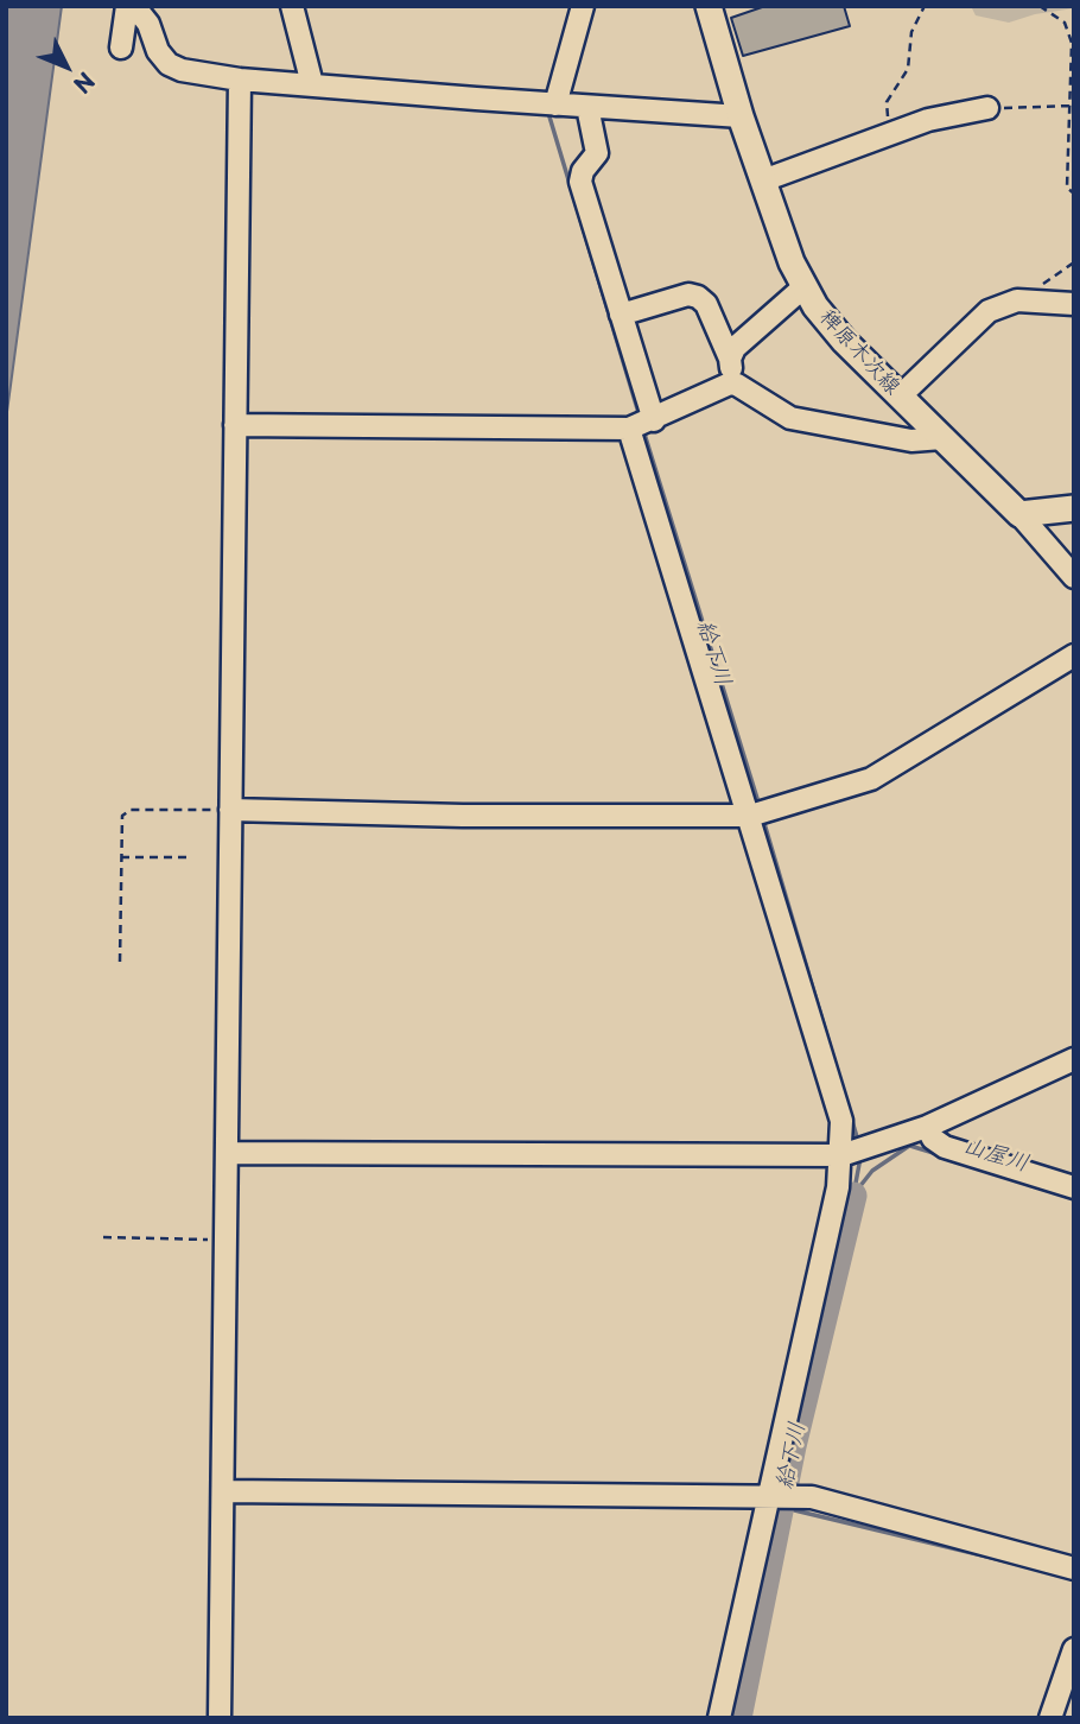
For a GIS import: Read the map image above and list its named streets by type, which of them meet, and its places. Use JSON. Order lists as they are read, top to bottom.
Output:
{
  "streets": {
    "main road": ["稗原木次線"]
  },
  "water": ["給下川", "山屋川"],
  "north": "bottom right"
}
